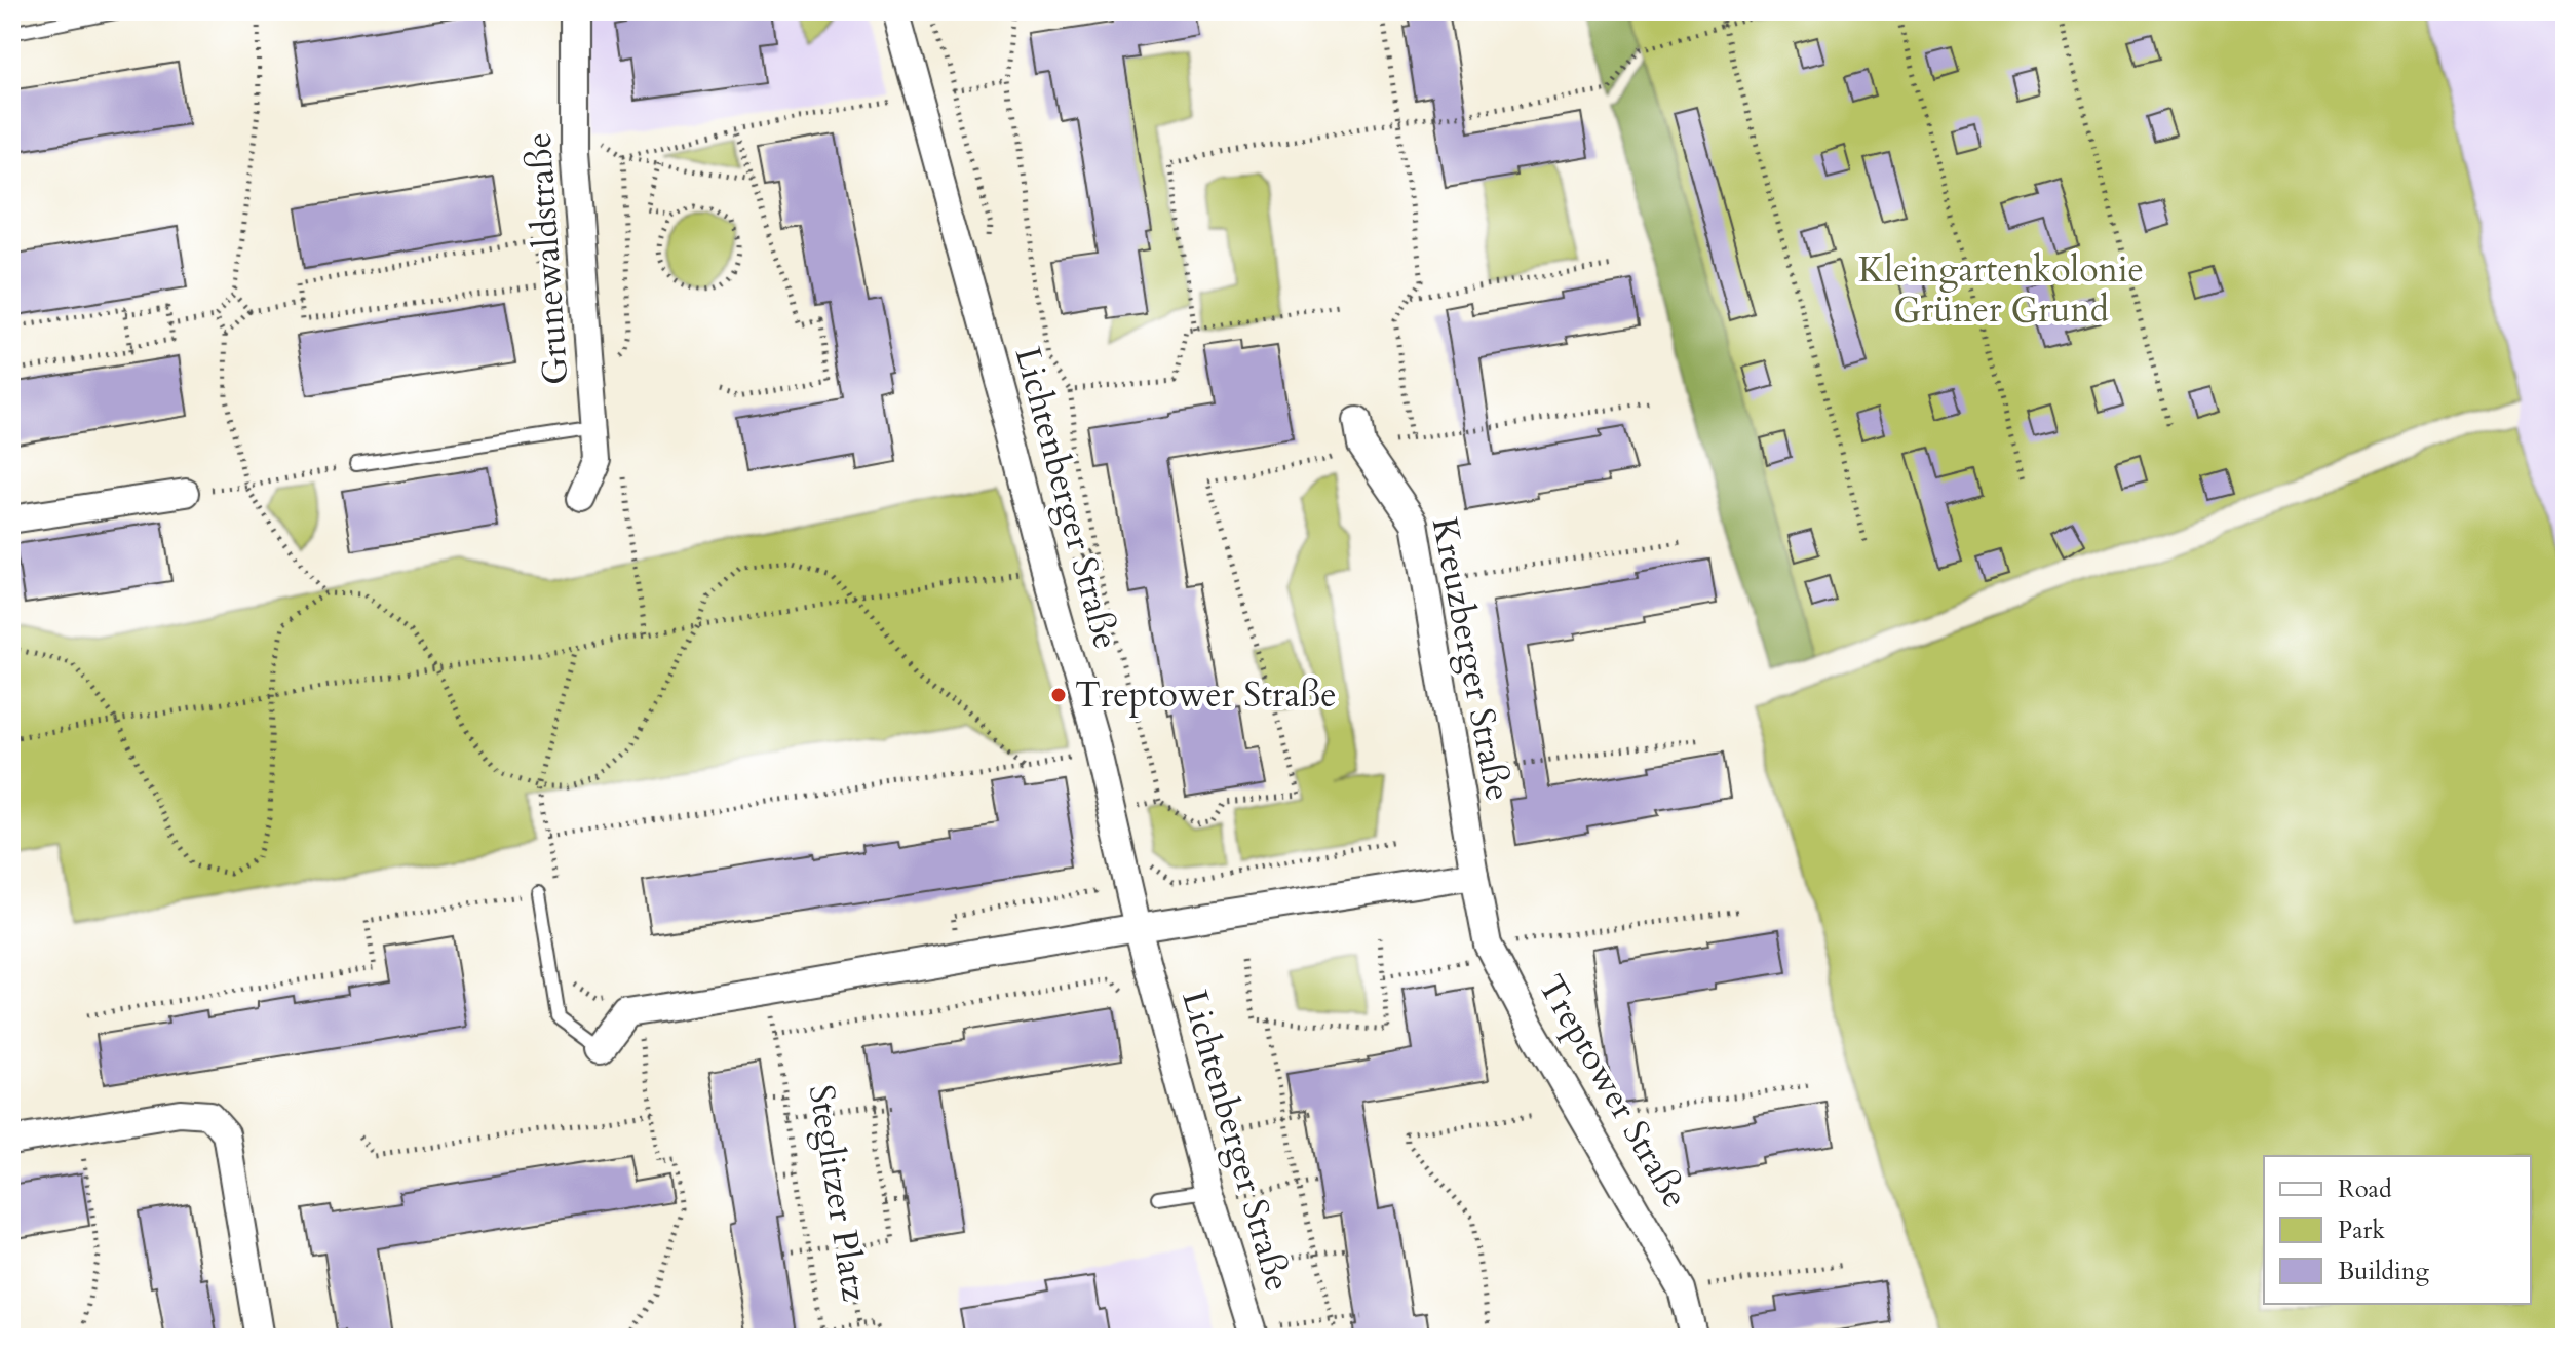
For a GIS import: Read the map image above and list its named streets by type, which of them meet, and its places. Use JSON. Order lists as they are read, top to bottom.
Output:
{
  "streets": {
    "street": [
      "Grunewaldstraße",
      "Lichtenberger Straße",
      "Kreuzberger Straße",
      "Treptower Straße"
    ],
    "path": ["Steglitzer Platz"]
  },
  "crossings": [
    ["Kreuzberger Straße", "Treptower Straße"]
  ],
  "parks": ["Kleingartenkolonie Grüner Grund"],
  "places": ["Treptower Straße"],
  "legend": ["Road", "Park", "Building"]
}
